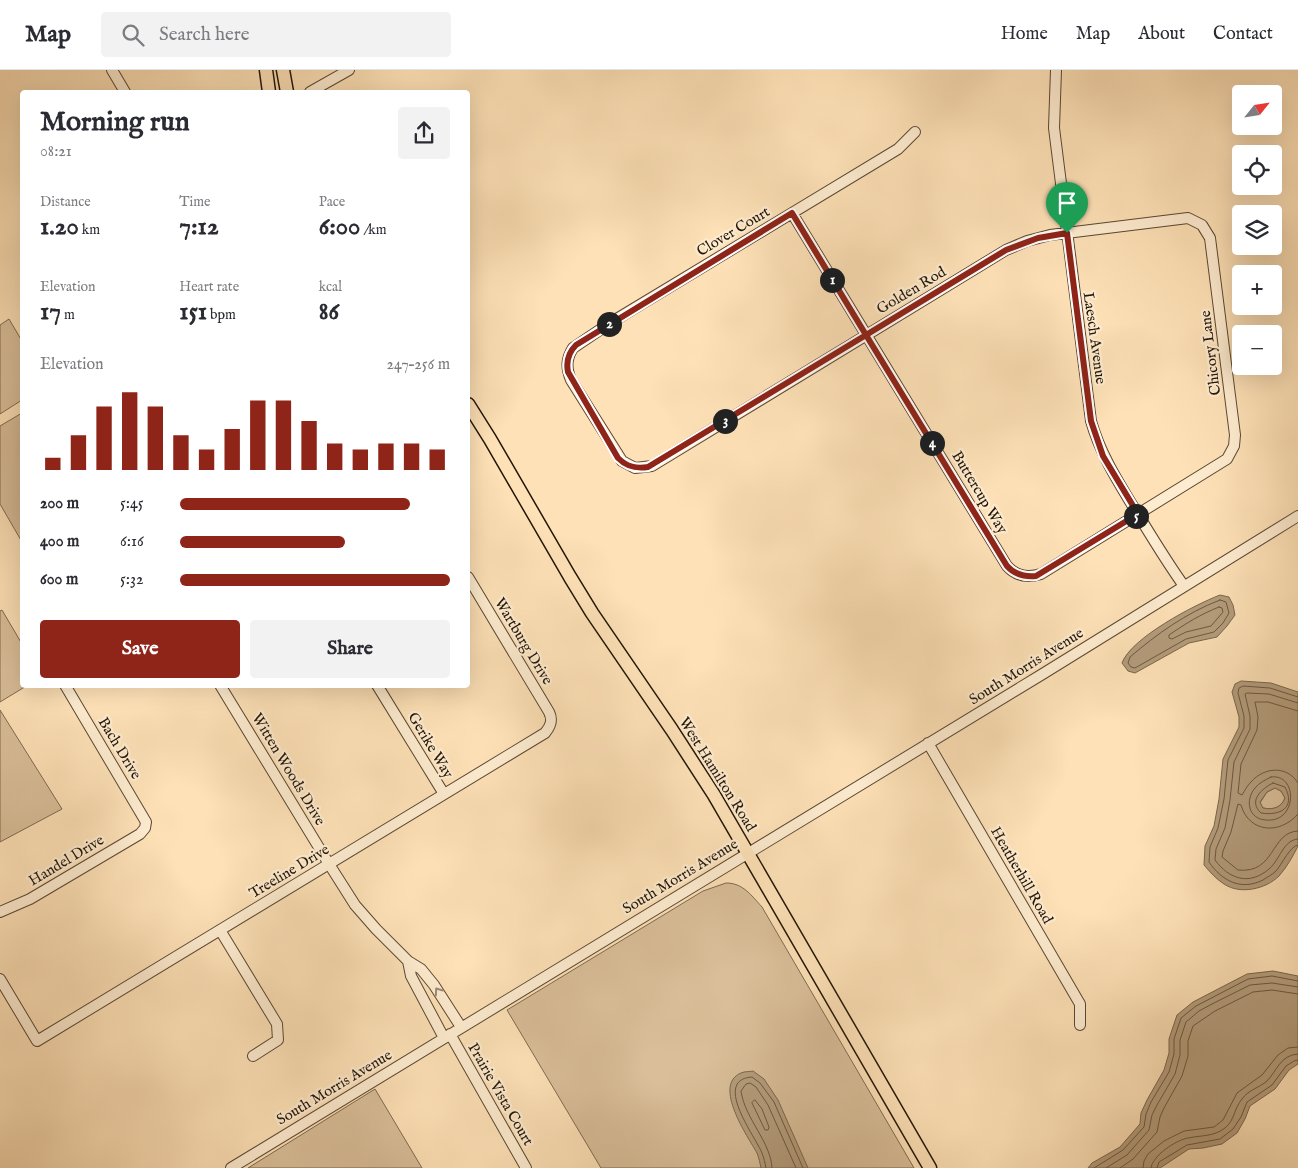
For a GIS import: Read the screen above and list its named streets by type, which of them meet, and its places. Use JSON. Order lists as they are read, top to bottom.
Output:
{
  "streets": {
    "main road": ["West Hamilton Road"],
    "street": [
      "Clover Court",
      "Golden Rod",
      "Laesch Avenue",
      "Chicory Lane",
      "Buttercup Way",
      "Wartburg Drive",
      "South Morris Avenue",
      "Gerike Way",
      "Bach Drive",
      "Witten Woods Drive",
      "Handel Drive",
      "Treeline Drive",
      "Heatherhill Road",
      "Prairie Vista Court"
    ]
  },
  "crossings": [
    ["Clover Court", "Golden Rod"],
    ["Clover Court", "Buttercup Way"],
    ["Golden Rod", "Laesch Avenue"],
    ["Golden Rod", "Chicory Lane"],
    ["Golden Rod", "Buttercup Way"],
    ["Laesch Avenue", "Chicory Lane"],
    ["Laesch Avenue", "Buttercup Way"],
    ["Laesch Avenue", "South Morris Avenue"],
    ["Chicory Lane", "Buttercup Way"],
    ["Wartburg Drive", "Treeline Drive"],
    ["South Morris Avenue", "Witten Woods Drive"],
    ["South Morris Avenue", "West Hamilton Road"],
    ["South Morris Avenue", "Heatherhill Road"],
    ["South Morris Avenue", "Prairie Vista Court"],
    ["Gerike Way", "Treeline Drive"],
    ["Bach Drive", "Handel Drive"],
    ["Witten Woods Drive", "Treeline Drive"],
    ["Witten Woods Drive", "Prairie Vista Court"]
  ],
  "north": "top right",
  "page": {
    "header": "Map",
    "search": "Search here",
    "nav": [
      "Home",
      "Map",
      "About",
      "Contact"
    ],
    "map_buttons": ["+", "−"],
    "heading": ["Morning run", "08:21"],
    "stats": [
      ["Distance", "1.20 km"],
      ["Time", "7:12"],
      ["Pace", "6:00 /km"],
      ["Elevation", "17 m"],
      ["Heart rate", "151 bpm"],
      ["kcal", "86"]
    ],
    "pins": [
      "1",
      "2",
      "3",
      "4",
      "5"
    ],
    "chart": ["Elevation", "247–256 m"],
    "list": [
      {
        "name": "200 m",
        "note": "5:45"
      },
      {
        "name": "400 m",
        "note": "6:16"
      },
      {
        "name": "600 m",
        "note": "5:32"
      }
    ],
    "buttons": ["Save", "Share"]
  }
}
